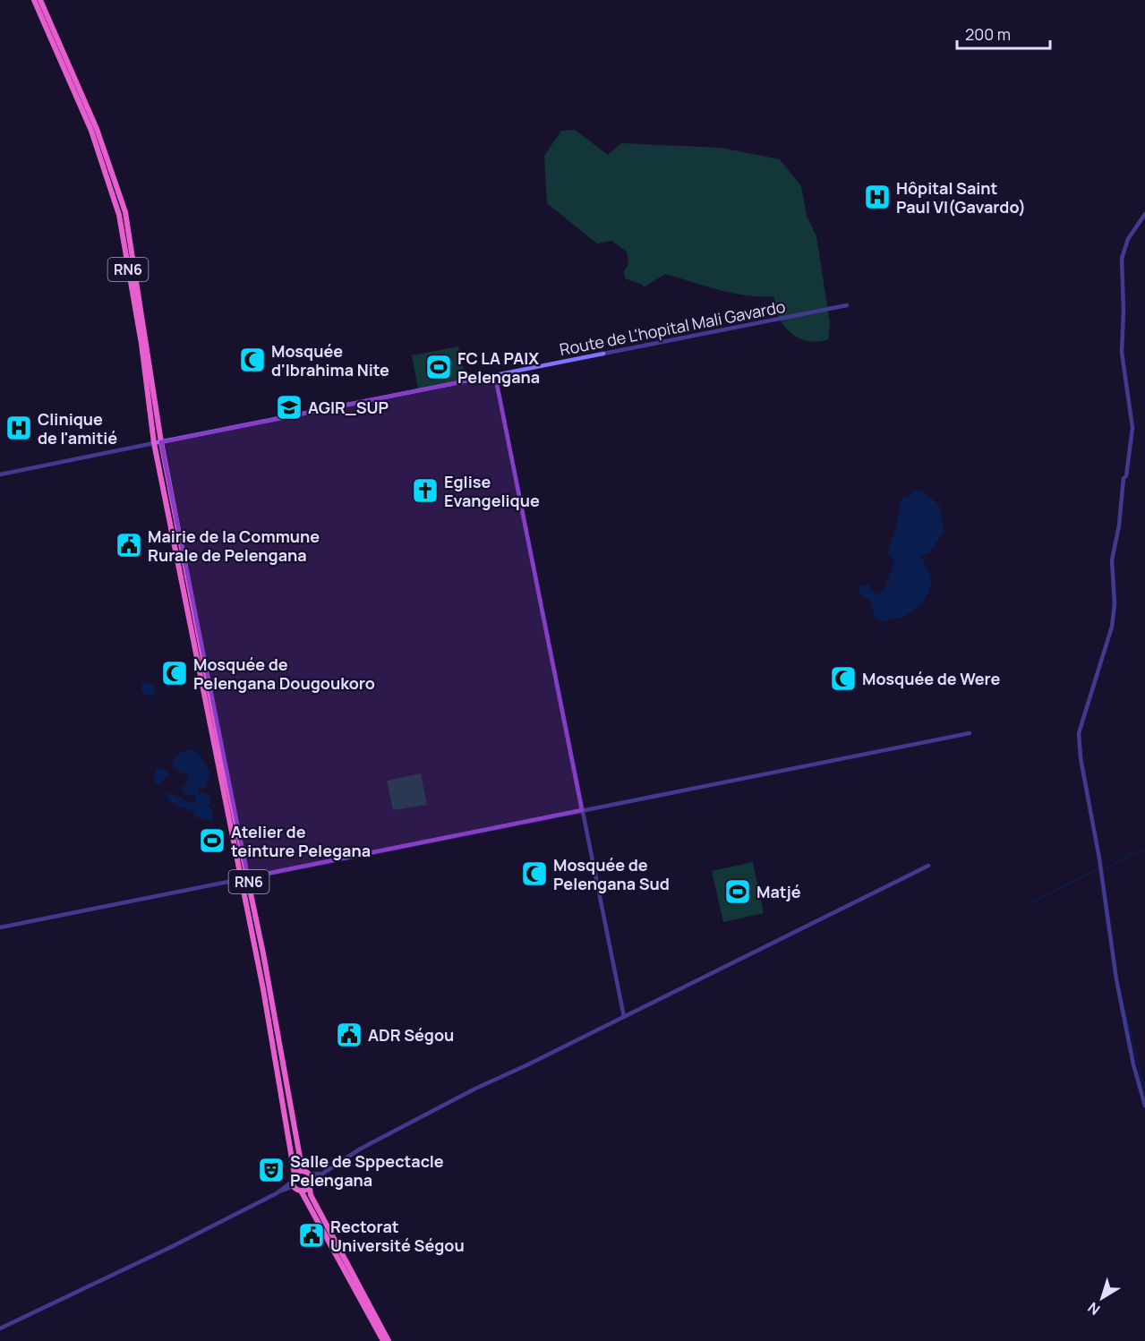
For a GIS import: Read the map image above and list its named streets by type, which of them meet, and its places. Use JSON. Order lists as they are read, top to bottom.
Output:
{
  "streets": {
    "highway": ["RN6"],
    "main road": ["Route de L'hopital Mali Gavardo"]
  },
  "crossings": [
    ["RN6", "Route de L'hopital Mali Gavardo"]
  ],
  "places": {
    "hospital": ["Hôpital Saint Paul VI(Gavardo)", "Clinique de l'amitié"],
    "mosque": [
      "Mosquée d'Ibrahima Nite",
      "Mosquée de Pelengana Dougoukoro",
      "Mosquée de Were",
      "Mosquée de Pelengana Sud"
    ],
    "sports": ["FC LA PAIX Pelengana", "Atelier de teinture Pelegana", "Matjé"],
    "school or university": ["AGIR_SUP"],
    "church": ["Eglise Evangelique"],
    "public building": ["Mairie de la Commune Rurale de Pelengana", "ADR Ségou", "Rectorat Université Ségou"],
    "theatre": ["Salle de Sppectacle Pelengana"]
  },
  "scale_bar": "200 m",
  "north": "bottom left"
}
